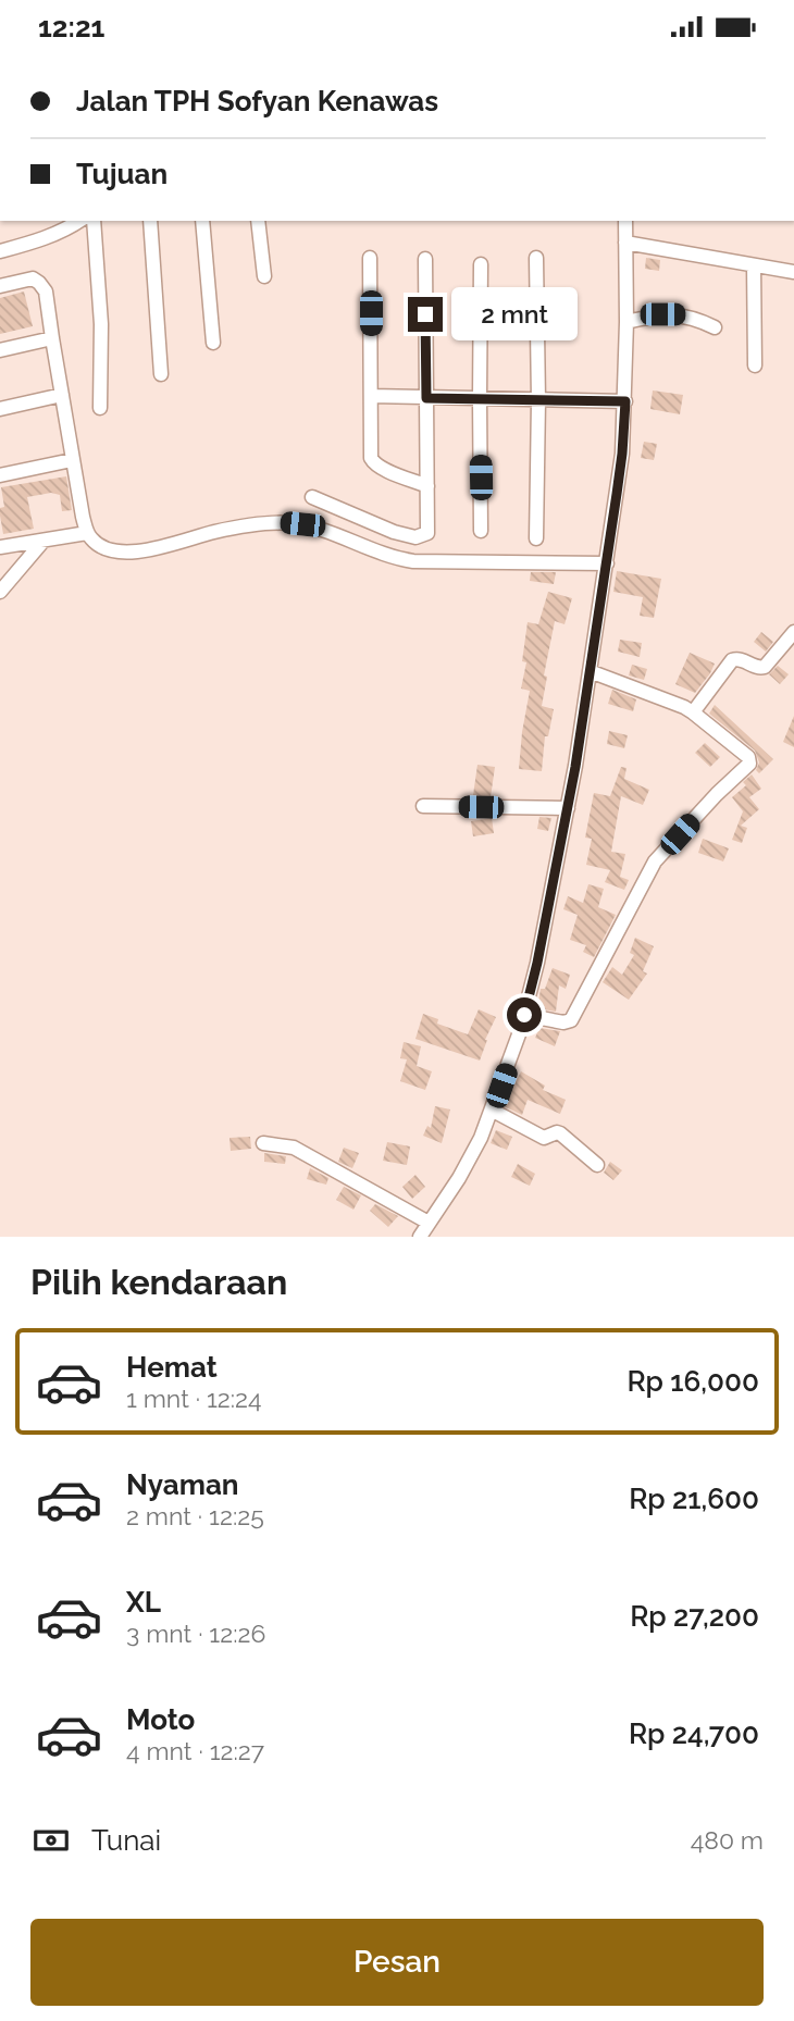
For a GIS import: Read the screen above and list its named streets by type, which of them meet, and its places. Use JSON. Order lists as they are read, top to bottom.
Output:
{
  "page": {
    "status": "12:21",
    "banner": ["Jalan TPH Sofyan Kenawas", "Tujuan"],
    "bubble": "2 mnt",
    "heading": "Pilih kendaraan",
    "list": [
      {
        "name": "Hemat",
        "note": "1 mnt · 12:24",
        "value": "Rp 16,000"
      },
      {
        "name": "Nyaman",
        "note": "2 mnt · 12:25",
        "value": "Rp 21,600"
      },
      {
        "name": "XL",
        "note": "3 mnt · 12:26",
        "value": "Rp 27,200"
      },
      {
        "name": "Moto",
        "note": "4 mnt · 12:27",
        "value": "Rp 24,700"
      }
    ],
    "pay": ["Tunai", "480 m"],
    "buttons": "Pesan"
  }
}
